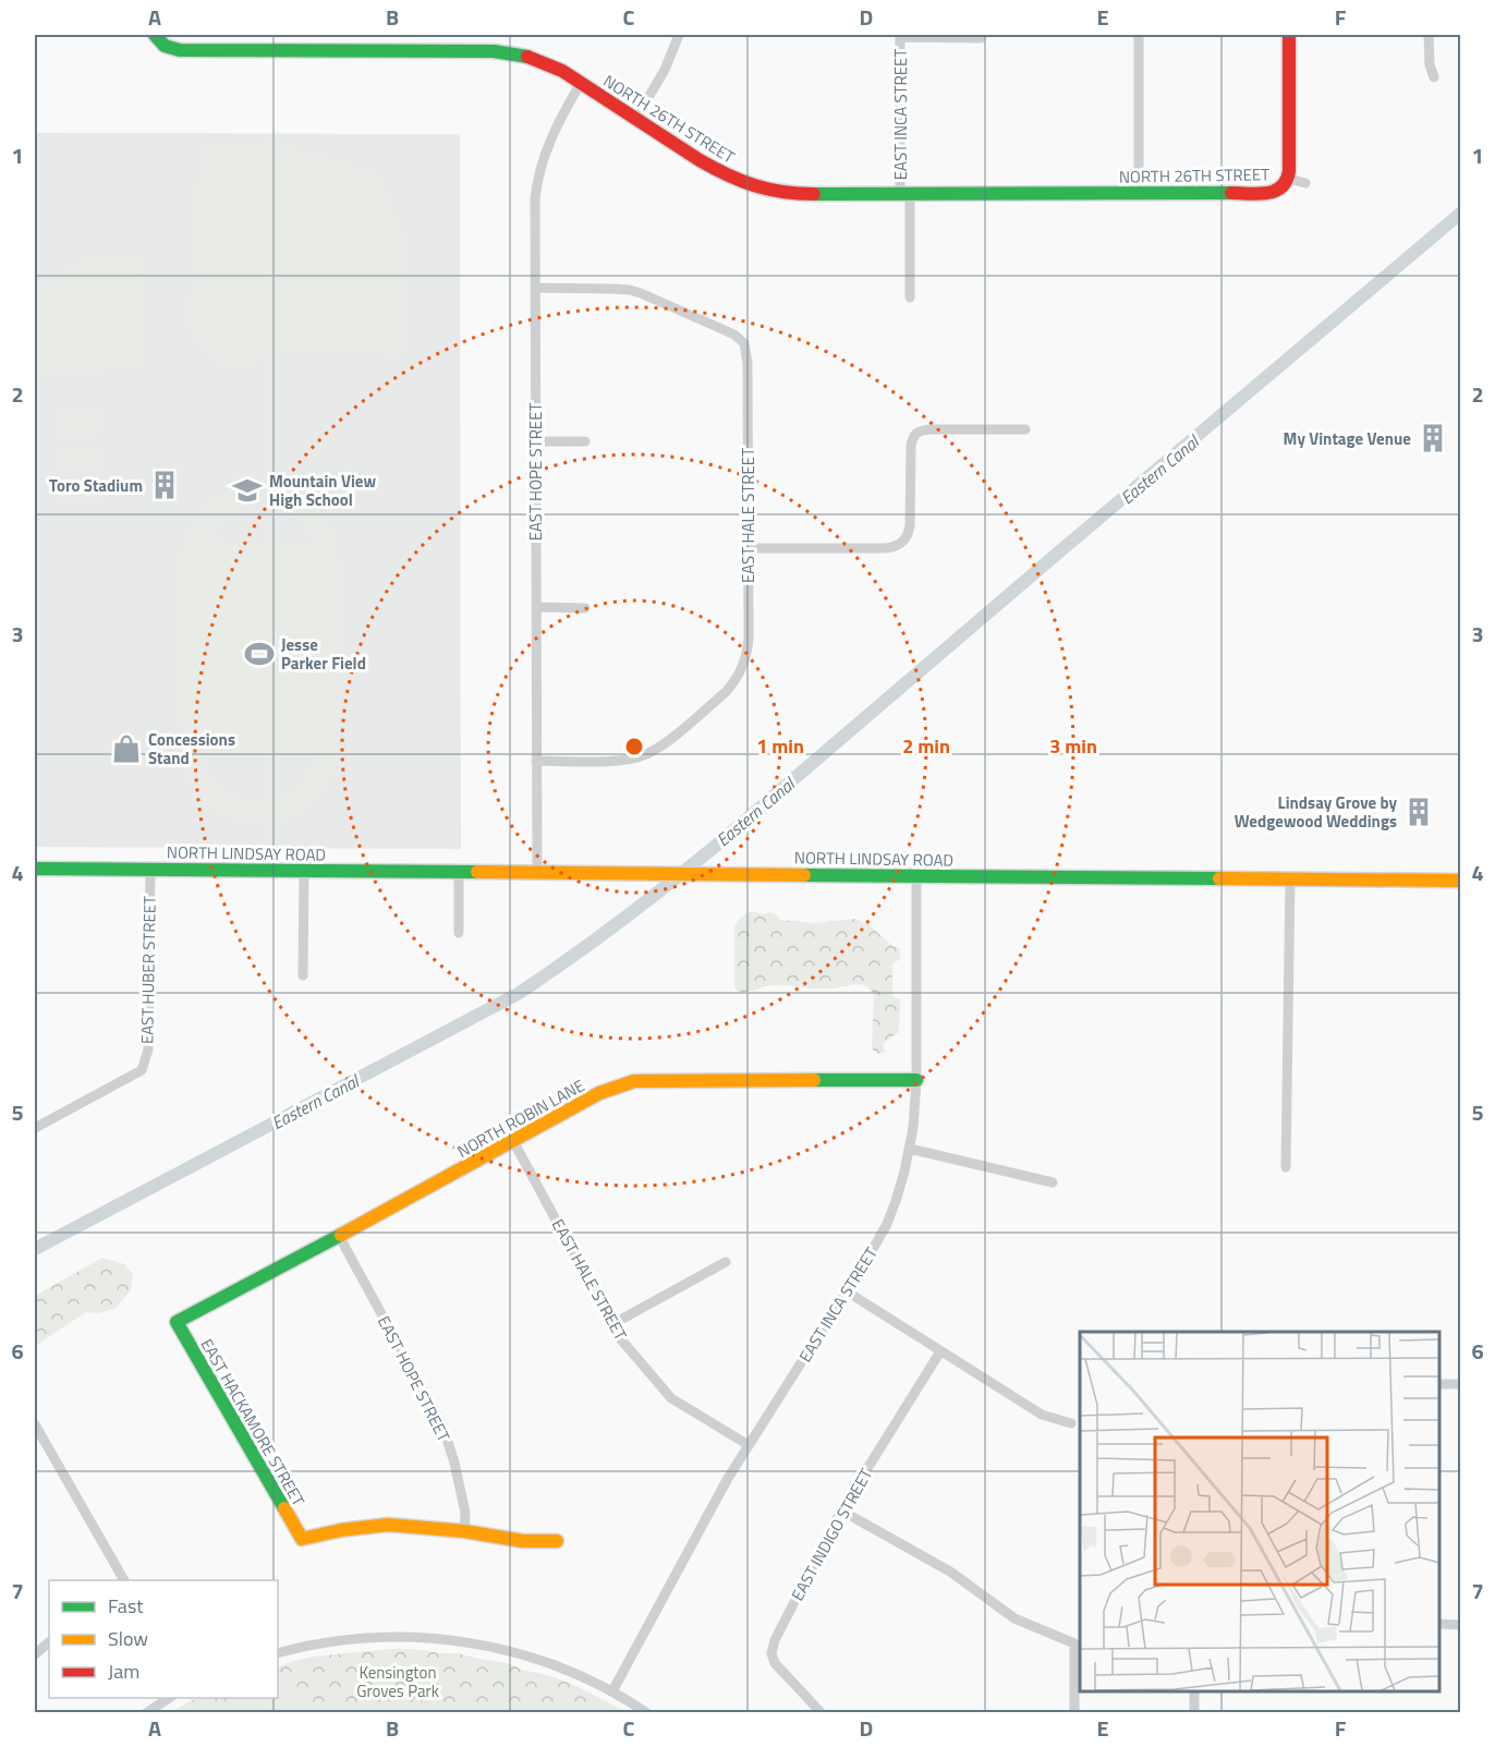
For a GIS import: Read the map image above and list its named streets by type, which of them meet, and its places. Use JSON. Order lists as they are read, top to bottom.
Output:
{
  "streets": {
    "street": [
      "EAST INCA STREET",
      "NORTH 26TH STREET",
      "EAST HOPE STREET",
      "EAST HALE STREET",
      "NORTH LINDSAY ROAD",
      "EAST HUBER STREET",
      "NORTH ROBIN LANE",
      "EAST HACKAMORE STREET",
      "EAST INDIGO STREET"
    ]
  },
  "crossings": [
    ["EAST INCA STREET", "NORTH 26TH STREET"],
    ["EAST INCA STREET", "EAST HALE STREET"],
    ["EAST INCA STREET", "NORTH LINDSAY ROAD"],
    ["EAST INCA STREET", "NORTH ROBIN LANE"],
    ["NORTH 26TH STREET", "EAST HOPE STREET"],
    ["EAST HOPE STREET", "EAST HALE STREET"],
    ["EAST HOPE STREET", "NORTH LINDSAY ROAD"],
    ["EAST HOPE STREET", "NORTH ROBIN LANE"],
    ["EAST HOPE STREET", "EAST HACKAMORE STREET"],
    ["EAST HALE STREET", "NORTH ROBIN LANE"],
    ["NORTH LINDSAY ROAD", "EAST HUBER STREET"],
    ["NORTH ROBIN LANE", "EAST HACKAMORE STREET"]
  ],
  "water": ["Eastern Canal"],
  "parks": ["Kensington Groves Park"],
  "places": {
    "building": ["My Vintage Venue", "Toro Stadium", "Lindsay Grove by Wedgewood Weddings"],
    "school or university": ["Mountain View High School"],
    "sports": ["Jesse Parker Field"],
    "shop": ["Concessions Stand"]
  },
  "legend": ["Fast", "Slow", "Jam"],
  "grid": {
    "columns": [
      "A",
      "B",
      "C",
      "D",
      "E",
      "F"
    ],
    "rows": [
      "1",
      "2",
      "3",
      "4",
      "5",
      "6",
      "7"
    ]
  },
  "rings": ["1 min", "2 min", "3 min"]
}
